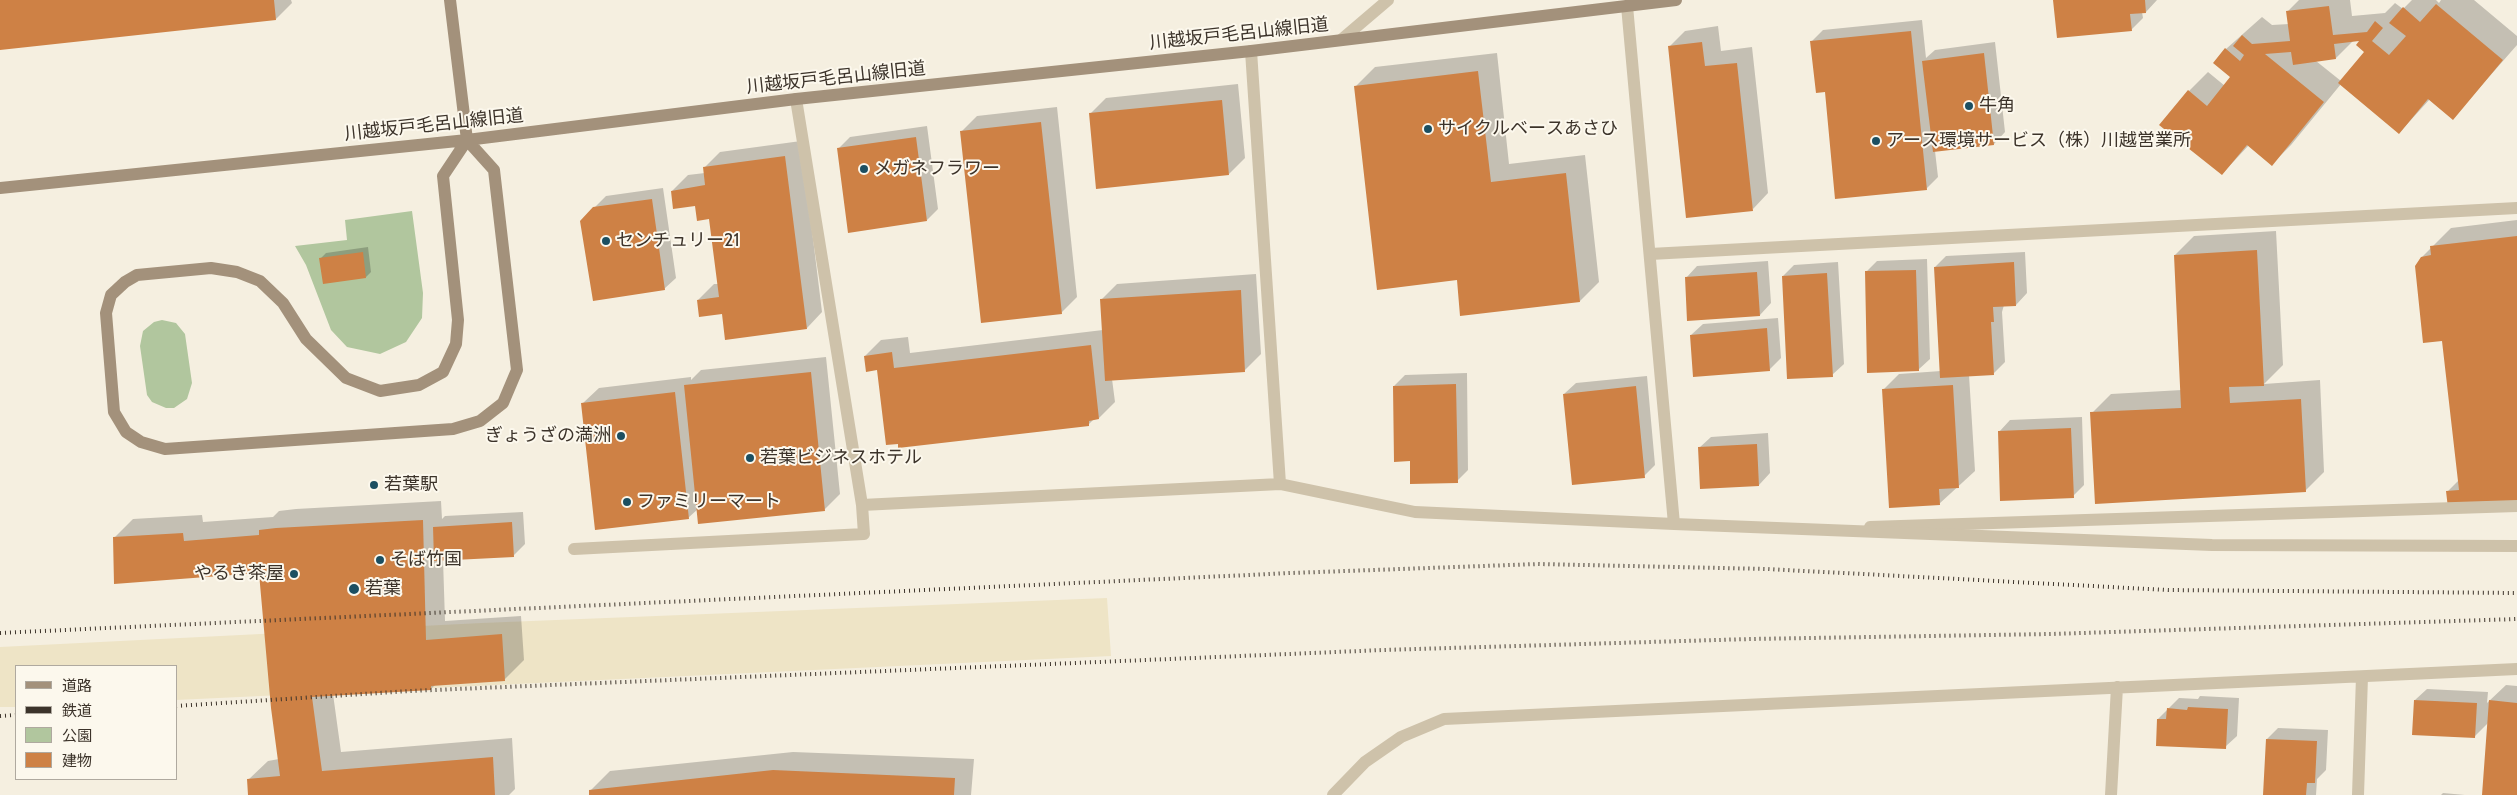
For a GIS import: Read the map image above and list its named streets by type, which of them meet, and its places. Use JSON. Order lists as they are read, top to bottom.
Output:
{
  "streets": {
    "street": ["川越坂戸毛呂山線旧道"]
  },
  "places": [
    "牛角",
    "サイクルベースあさひ",
    "アース環境サービス（株）川越営業所",
    "メガネフラワー",
    "センチュリー21",
    "ぎょうざの満洲",
    "若葉ビジネスホテル",
    "若葉駅",
    "ファミリーマート",
    "そば竹国",
    "やるき茶屋",
    "若葉"
  ],
  "legend": [
    "道路",
    "鉄道",
    "公園",
    "建物"
  ]
}
